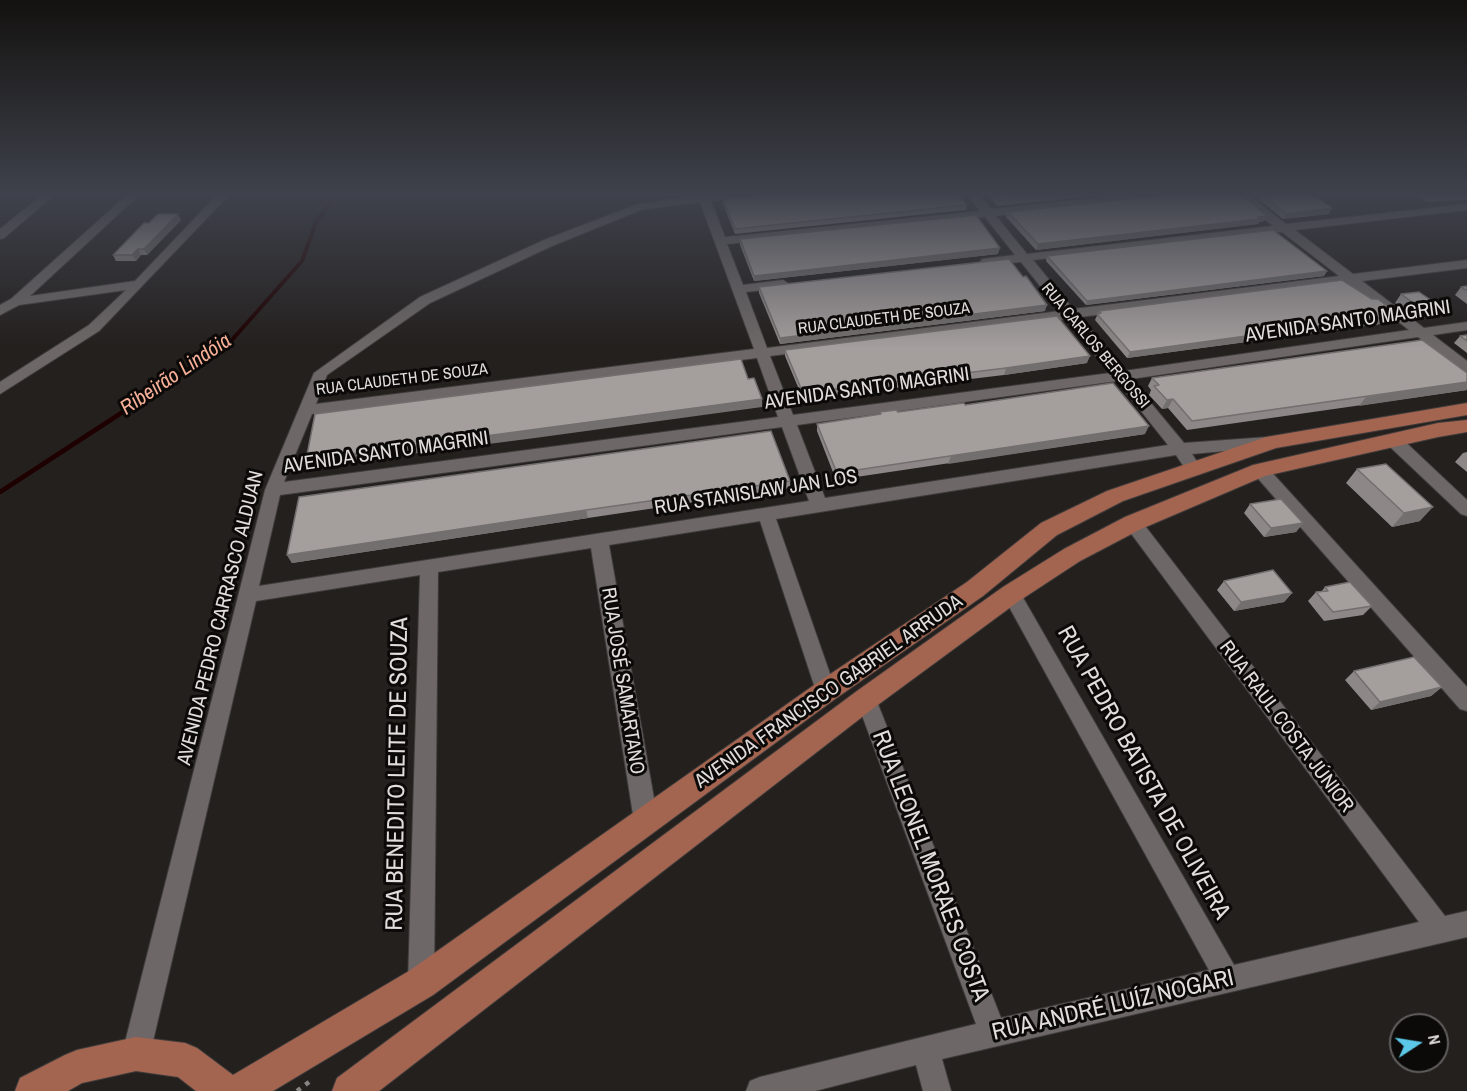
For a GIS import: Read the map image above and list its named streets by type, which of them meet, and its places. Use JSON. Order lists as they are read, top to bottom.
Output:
{
  "streets": {
    "main road": ["AVENIDA FRANCISCO GABRIEL ARRUDA"],
    "street": [
      "RUA CLAUDETH DE SOUZA",
      "AVENIDA SANTO MAGRINI",
      "RUA CARLOS BERGOSSI",
      "RUA STANISLAW JAN LOS",
      "AVENIDA PEDRO CARRASCO ALDUAN",
      "RUA JOSÉ SAMARTANO",
      "RUA RAUL COSTA JÚNIOR",
      "RUA PEDRO BATISTA DE OLIVEIRA",
      "RUA BENEDITO LEITE DE SOUZA",
      "RUA LEONEL MORAES COSTA",
      "RUA ANDRÉ LUÍZ NOGARI"
    ]
  },
  "crossings": [
    ["RUA CLAUDETH DE SOUZA", "RUA CARLOS BERGOSSI"],
    ["RUA CLAUDETH DE SOUZA", "AVENIDA PEDRO CARRASCO ALDUAN"],
    ["AVENIDA SANTO MAGRINI", "RUA CARLOS BERGOSSI"],
    ["AVENIDA SANTO MAGRINI", "AVENIDA PEDRO CARRASCO ALDUAN"],
    ["RUA CARLOS BERGOSSI", "RUA STANISLAW JAN LOS"],
    ["RUA CARLOS BERGOSSI", "AVENIDA FRANCISCO GABRIEL ARRUDA"],
    ["RUA STANISLAW JAN LOS", "AVENIDA PEDRO CARRASCO ALDUAN"],
    ["RUA STANISLAW JAN LOS", "RUA JOSÉ SAMARTANO"],
    ["RUA STANISLAW JAN LOS", "AVENIDA FRANCISCO GABRIEL ARRUDA"],
    ["RUA STANISLAW JAN LOS", "RUA BENEDITO LEITE DE SOUZA"],
    ["RUA JOSÉ SAMARTANO", "AVENIDA FRANCISCO GABRIEL ARRUDA"],
    ["AVENIDA FRANCISCO GABRIEL ARRUDA", "RUA RAUL COSTA JÚNIOR"],
    ["AVENIDA FRANCISCO GABRIEL ARRUDA", "RUA PEDRO BATISTA DE OLIVEIRA"],
    ["AVENIDA FRANCISCO GABRIEL ARRUDA", "RUA BENEDITO LEITE DE SOUZA"],
    ["AVENIDA FRANCISCO GABRIEL ARRUDA", "RUA LEONEL MORAES COSTA"],
    ["RUA RAUL COSTA JÚNIOR", "RUA ANDRÉ LUÍZ NOGARI"],
    ["RUA PEDRO BATISTA DE OLIVEIRA", "RUA ANDRÉ LUÍZ NOGARI"],
    ["RUA LEONEL MORAES COSTA", "RUA ANDRÉ LUÍZ NOGARI"]
  ],
  "water": ["Ribeirão Lindóia"],
  "north": "right"
}
